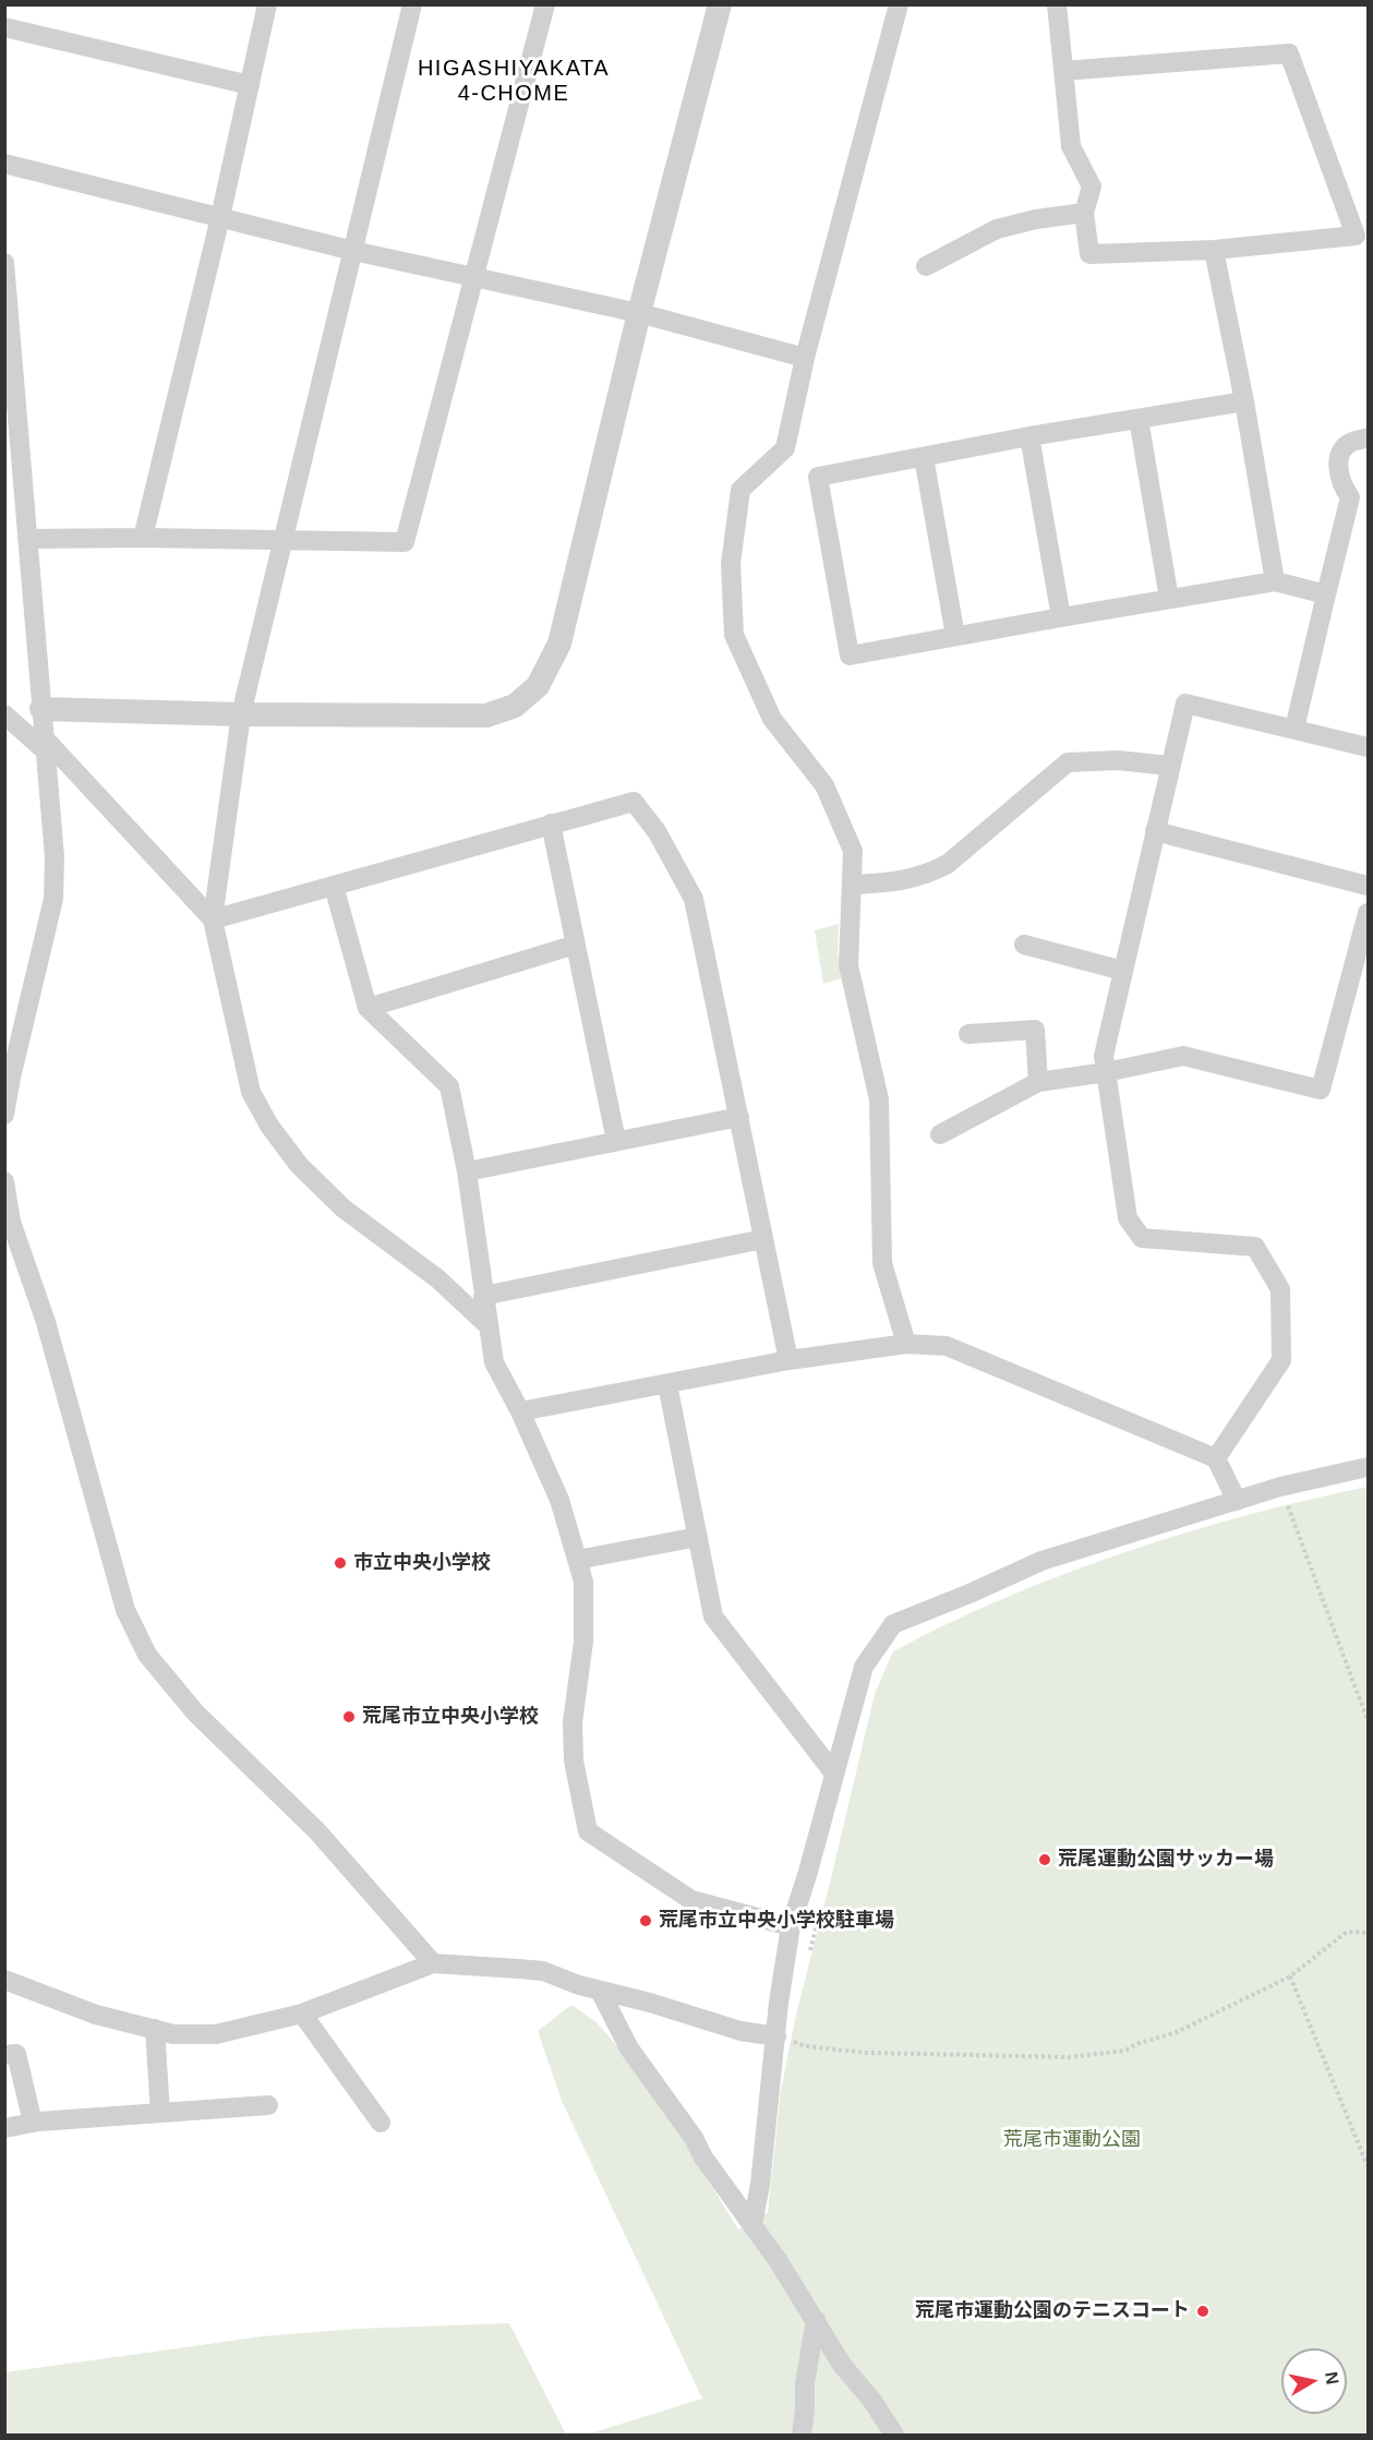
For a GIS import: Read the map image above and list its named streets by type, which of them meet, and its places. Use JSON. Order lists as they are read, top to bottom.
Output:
{
  "districts": ["HIGASHIYAKATA 4-CHOME"],
  "parks": ["荒尾市運動公園"],
  "places": [
    "市立中央小学校",
    "荒尾市立中央小学校",
    "荒尾運動公園サッカー場",
    "荒尾市立中央小学校駐車場",
    "荒尾市運動公園のテニスコート"
  ],
  "north": "right"
}
